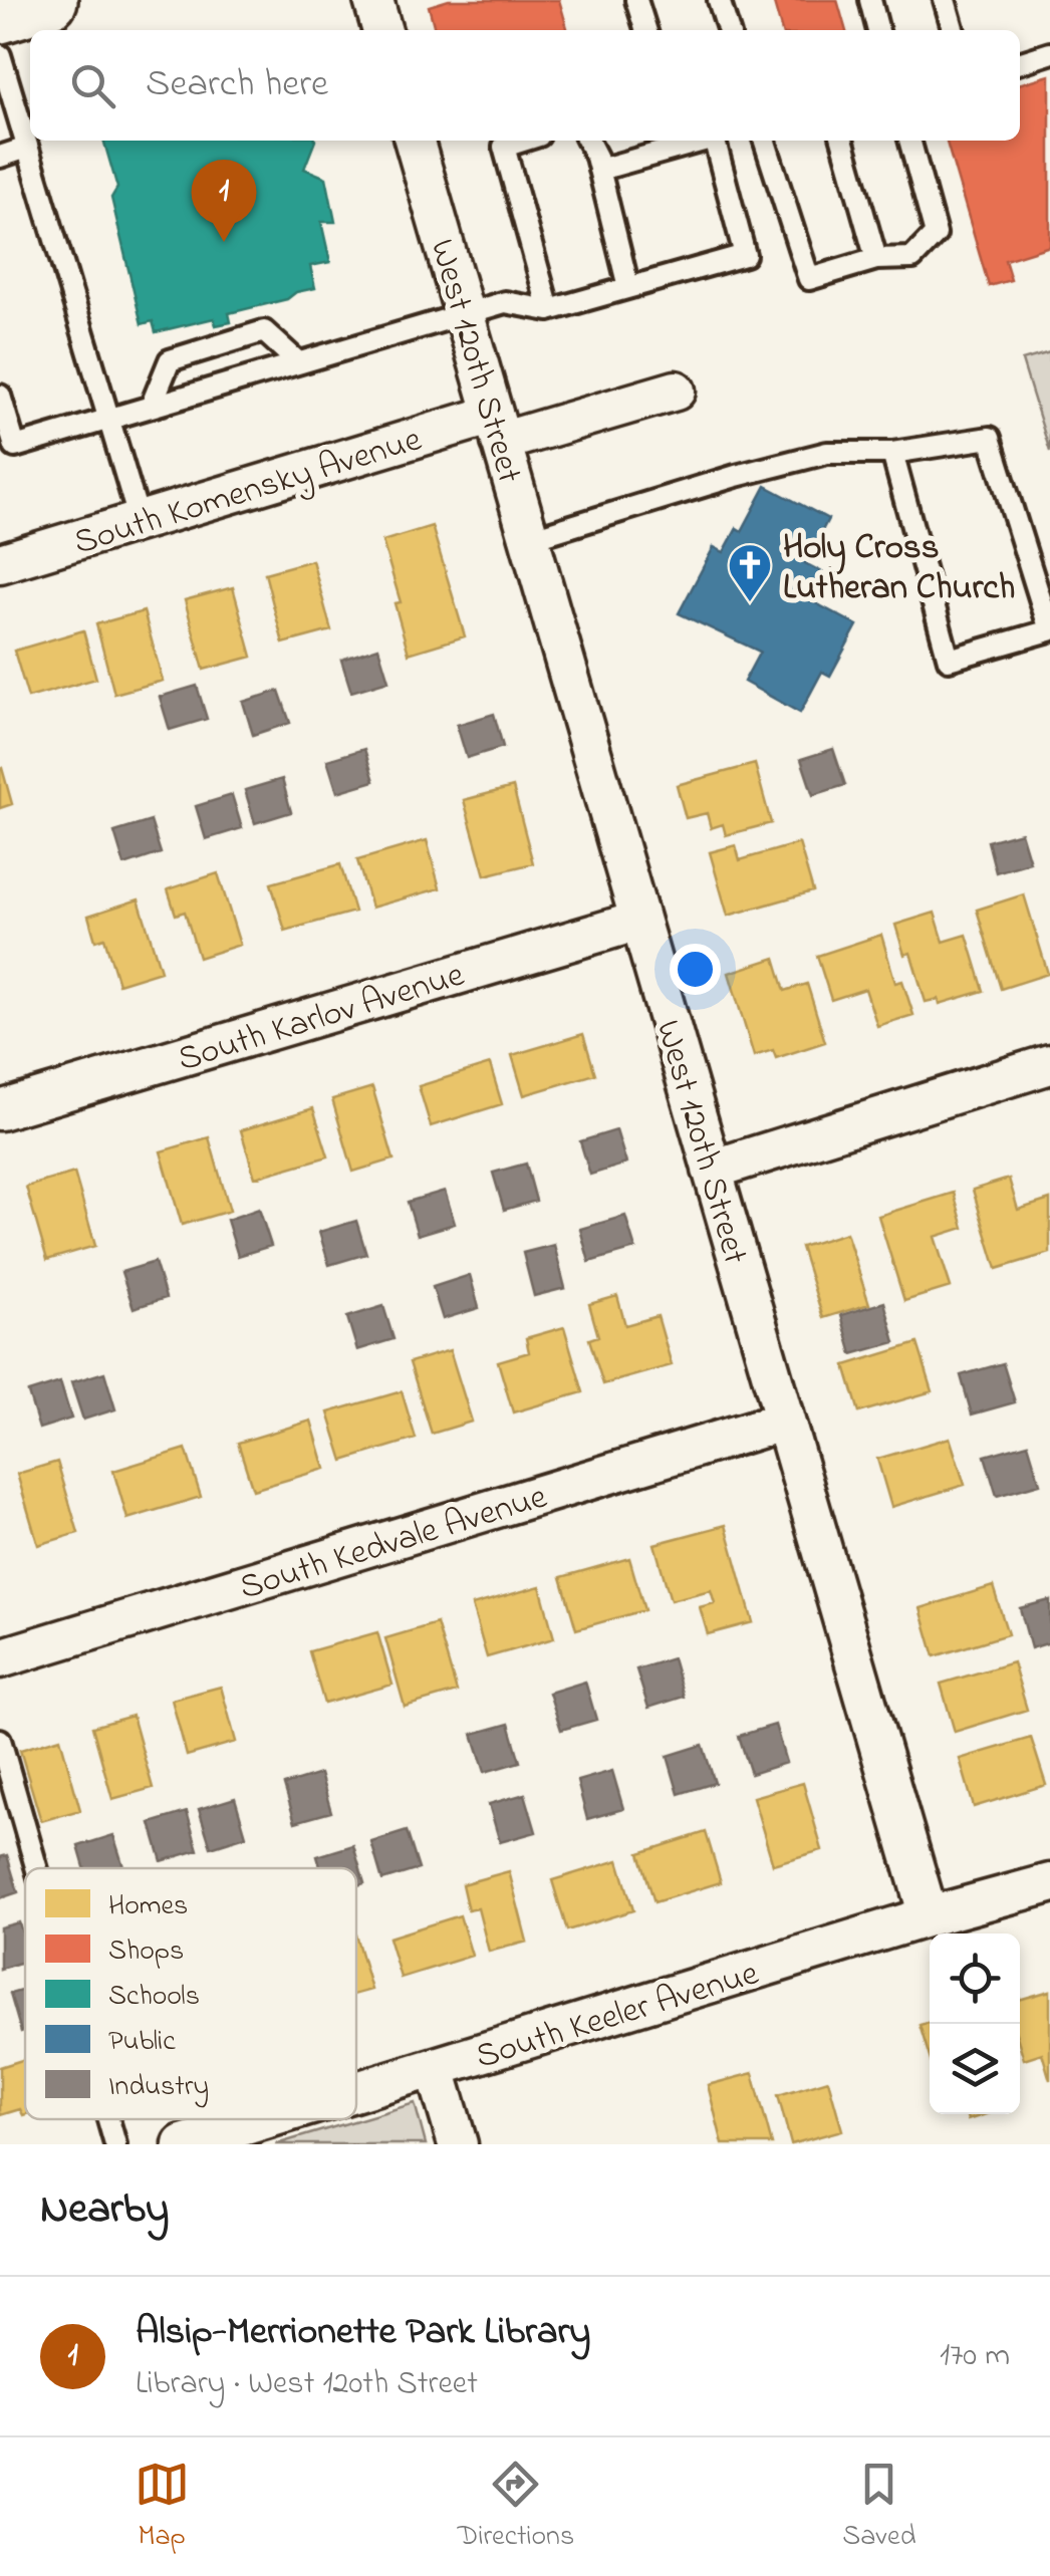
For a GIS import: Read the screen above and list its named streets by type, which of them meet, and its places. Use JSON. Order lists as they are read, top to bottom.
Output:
{
  "streets": {
    "street": [
      "West 120th Street",
      "South Komensky Avenue",
      "South Karlov Avenue",
      "South Kedvale Avenue",
      "South Keeler Avenue"
    ]
  },
  "crossings": [
    ["West 120th Street", "South Komensky Avenue"],
    ["West 120th Street", "South Karlov Avenue"],
    ["West 120th Street", "South Kedvale Avenue"],
    ["West 120th Street", "South Keeler Avenue"]
  ],
  "places": {
    "church": ["Holy Cross Lutheran Church"]
  },
  "legend": [
    "Homes",
    "Shops",
    "Schools",
    "Public",
    "Industry"
  ],
  "page": {
    "search": "Search here",
    "pins": "1",
    "heading": "Nearby",
    "list": [
      {
        "mark": "1",
        "name": "Alsip-Merrionette Park Library",
        "note": "Library · West 120th Street",
        "value": "170 m"
      }
    ],
    "nav": ["Map", "Directions", "Saved"]
  }
}
